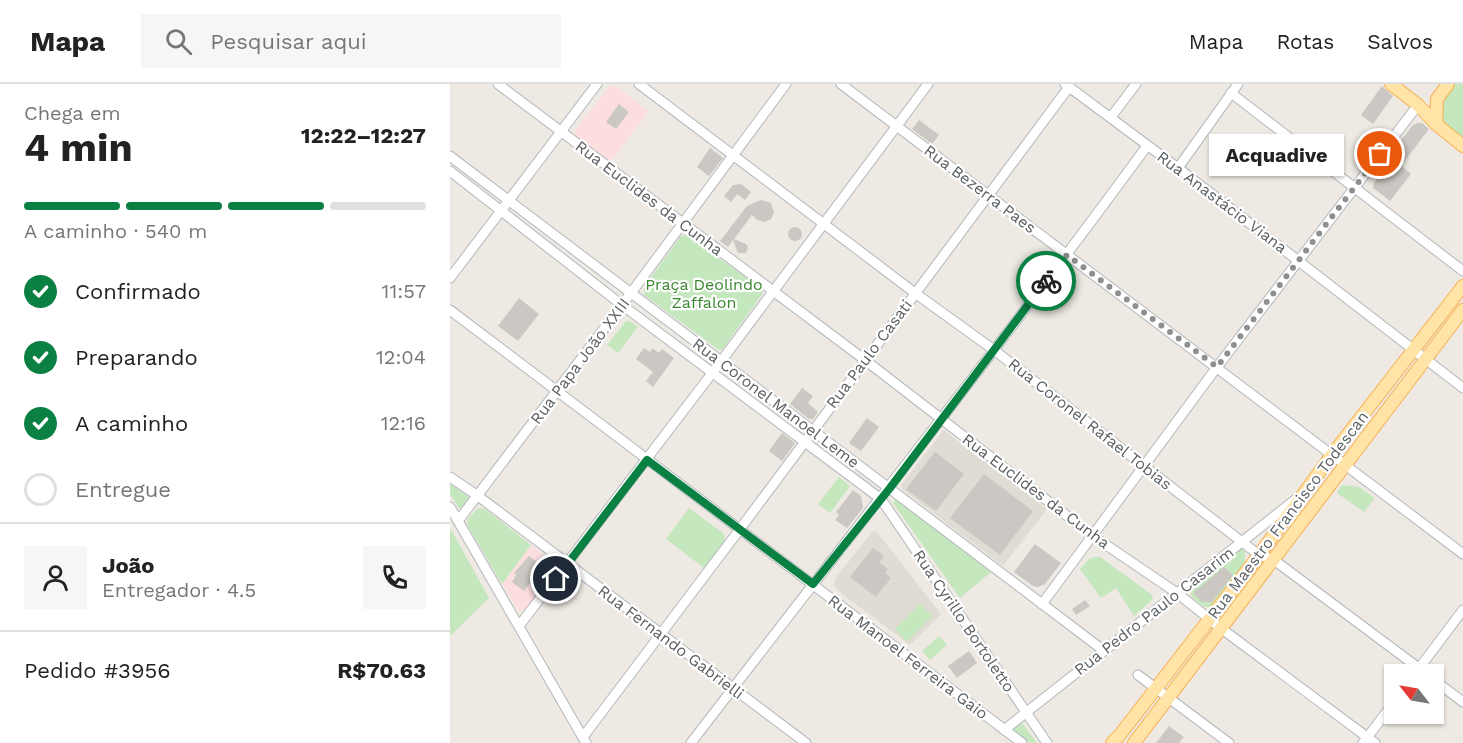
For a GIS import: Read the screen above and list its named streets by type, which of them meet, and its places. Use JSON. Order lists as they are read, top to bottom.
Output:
{
  "streets": {
    "main road": ["Rua Maestro Francisco Todescan"],
    "street": [
      "Rua Bezerra Paes",
      "Rua Euclides da Cunha",
      "Rua Anastácio Viana",
      "Rua Paulo Casati",
      "Rua Papa João XXIII",
      "Rua Coronel Manoel Leme",
      "Rua Coronel Rafael Tobias",
      "Rua Pedro Paulo Casarim",
      "Rua Cyrillo Bortoletto",
      "Rua Fernando Gabrielli",
      "Rua Manoel Ferreira Gaio"
    ]
  },
  "crossings": [
    ["Rua Bezerra Paes", "Rua Paulo Casati"],
    ["Rua Bezerra Paes", "Rua Maestro Francisco Todescan"],
    ["Rua Euclides da Cunha", "Rua Paulo Casati"],
    ["Rua Euclides da Cunha", "Rua Papa João XXIII"],
    ["Rua Euclides da Cunha", "Rua Maestro Francisco Todescan"],
    ["Rua Euclides da Cunha", "Rua Pedro Paulo Casarim"],
    ["Rua Anastácio Viana", "Rua Paulo Casati"],
    ["Rua Anastácio Viana", "Rua Maestro Francisco Todescan"],
    ["Rua Paulo Casati", "Rua Coronel Manoel Leme"],
    ["Rua Paulo Casati", "Rua Coronel Rafael Tobias"],
    ["Rua Paulo Casati", "Rua Fernando Gabrielli"],
    ["Rua Paulo Casati", "Rua Manoel Ferreira Gaio"],
    ["Rua Papa João XXIII", "Rua Coronel Manoel Leme"],
    ["Rua Papa João XXIII", "Rua Coronel Rafael Tobias"],
    ["Rua Papa João XXIII", "Rua Fernando Gabrielli"],
    ["Rua Papa João XXIII", "Rua Manoel Ferreira Gaio"],
    ["Rua Coronel Manoel Leme", "Rua Pedro Paulo Casarim"],
    ["Rua Coronel Manoel Leme", "Rua Cyrillo Bortoletto"],
    ["Rua Coronel Rafael Tobias", "Rua Maestro Francisco Todescan"],
    ["Rua Coronel Rafael Tobias", "Rua Pedro Paulo Casarim"],
    ["Rua Maestro Francisco Todescan", "Rua Pedro Paulo Casarim"],
    ["Rua Pedro Paulo Casarim", "Rua Cyrillo Bortoletto"],
    ["Rua Pedro Paulo Casarim", "Rua Manoel Ferreira Gaio"]
  ],
  "parks": ["Praça Deolindo Zaffalon"],
  "places": ["Acquadive"],
  "north": "top left",
  "page": {
    "header": "Mapa",
    "search": "Pesquisar aqui",
    "nav": ["Mapa", "Rotas", "Salvos"],
    "heading": ["4 min", "Chega em", "12:22–12:27"],
    "panel": [
      "João",
      "Entregador · 4.5",
      "Pedido #3956",
      "R$70.63"
    ],
    "bubble": "Acquadive",
    "bar": "A caminho · 540 m",
    "list": [
      ["Confirmado", "11:57"],
      ["Preparando", "12:04"],
      ["A caminho", "12:16"],
      "Entregue"
    ]
  }
}
